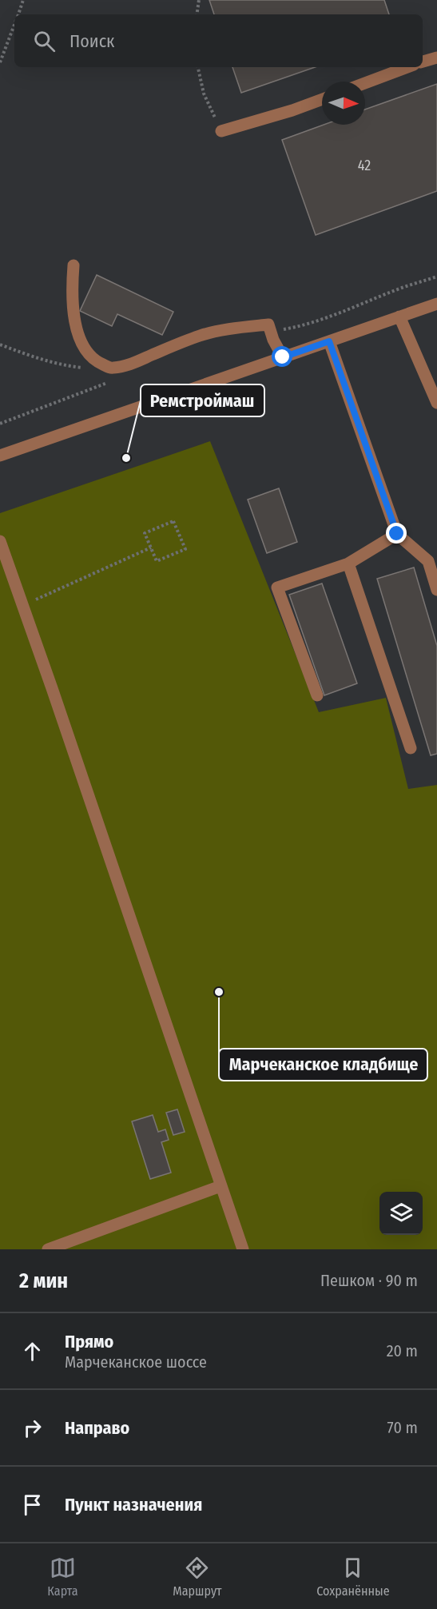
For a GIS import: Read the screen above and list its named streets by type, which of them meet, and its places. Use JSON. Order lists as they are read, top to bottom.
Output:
{
  "places": ["Ремстроймаш", "Марчеканское кладбище"],
  "house_numbers": ["42"],
  "north": "right",
  "page": {
    "search": "Поиск",
    "heading": ["2 мин", "Пешком · 90 m"],
    "list": [
      ["Прямо", "Марчеканское шоссе", "20 m"],
      ["Направо", "70 m"],
      "Пункт назначения"
    ],
    "nav": ["Карта", "Маршрут", "Сохранённые"]
  }
}
